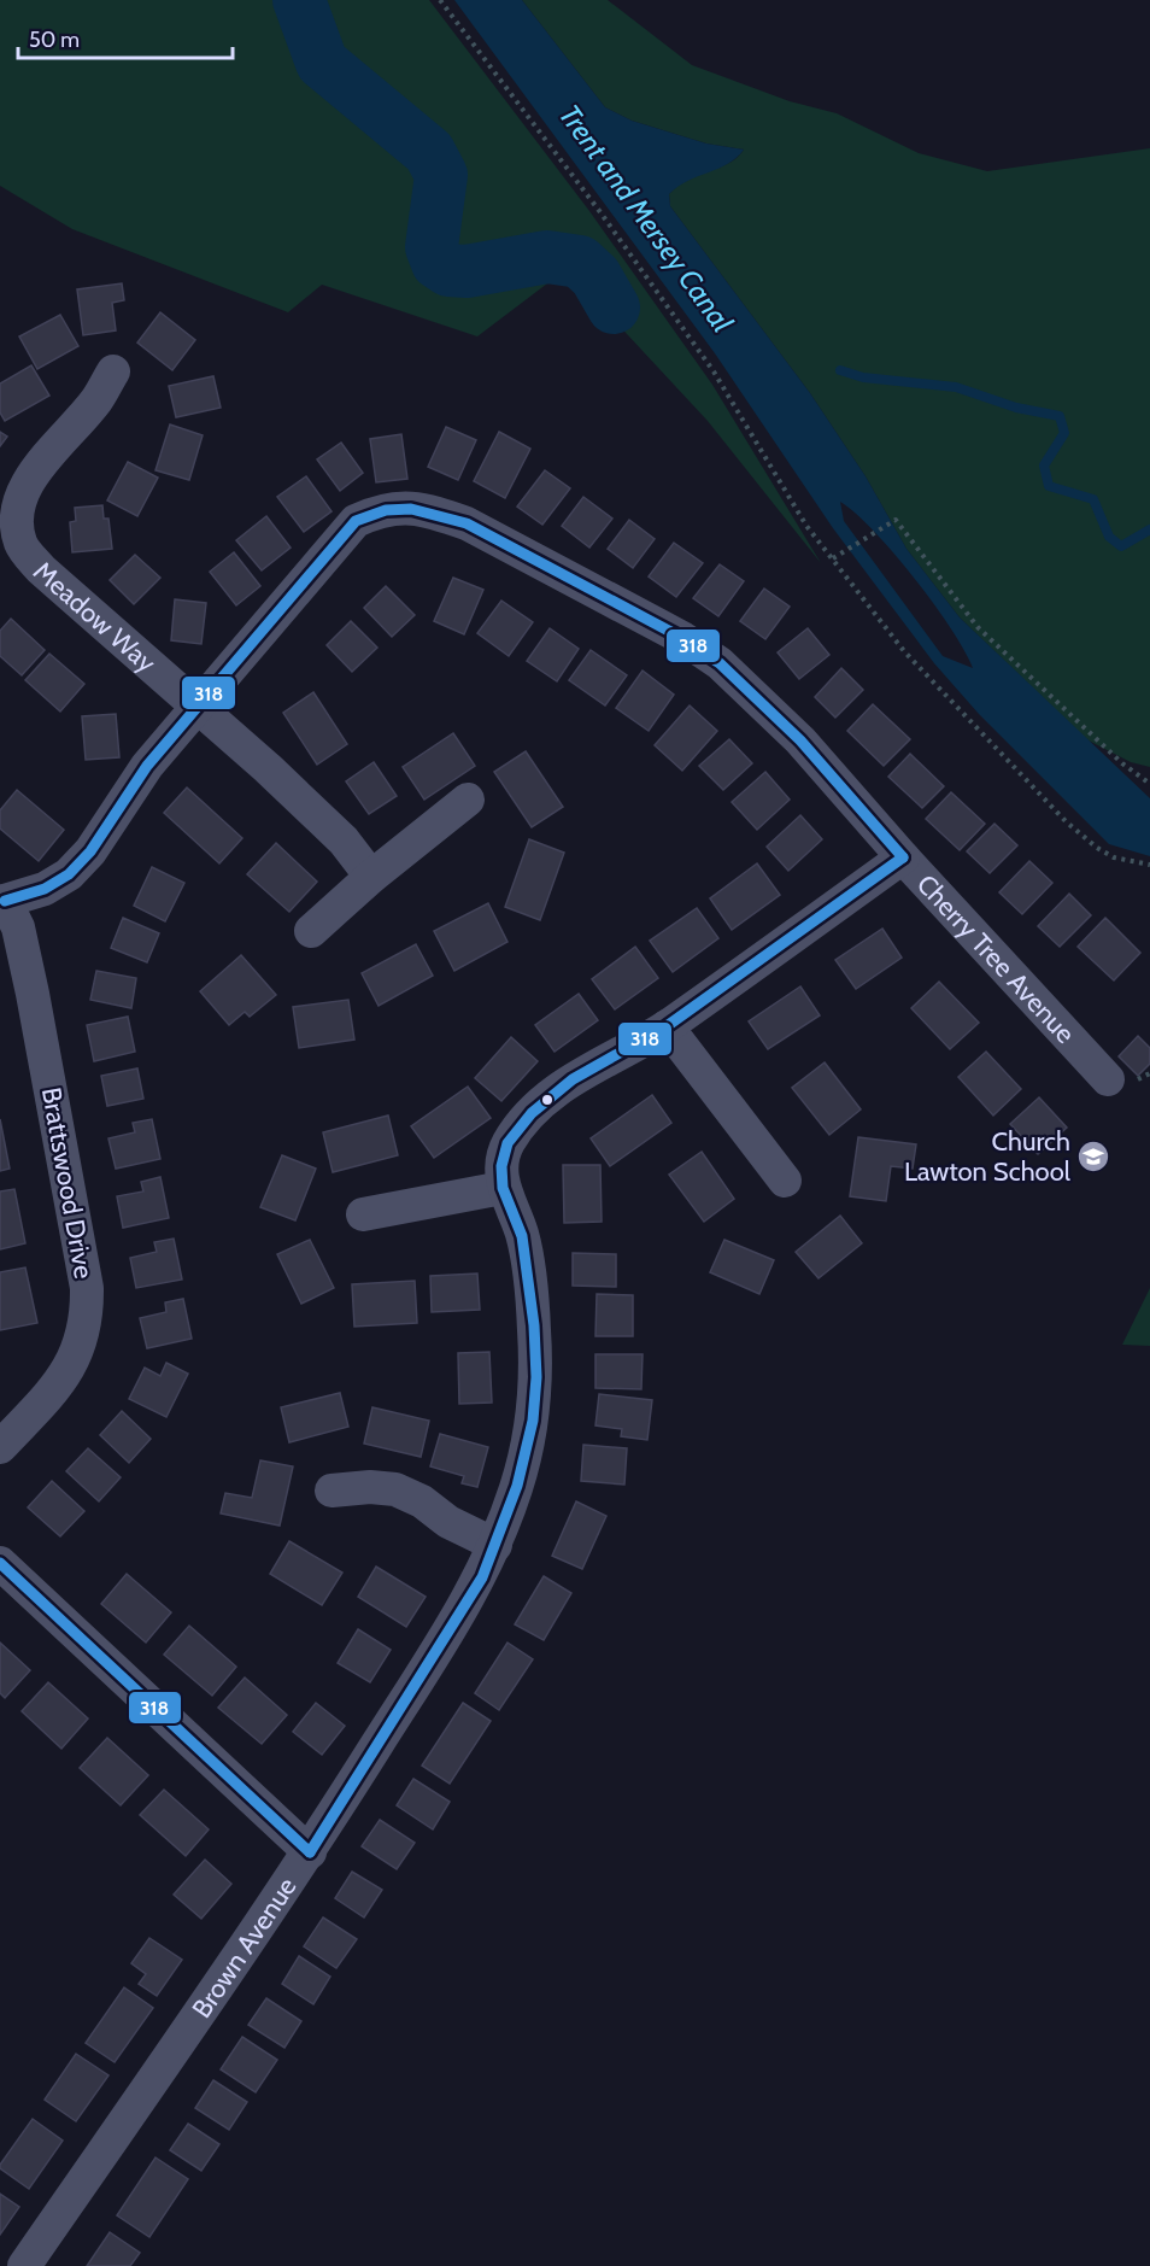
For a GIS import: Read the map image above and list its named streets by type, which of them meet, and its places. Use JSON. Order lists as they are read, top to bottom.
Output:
{
  "streets": {
    "street": [
      "Meadow Way",
      "Cherry Tree Avenue",
      "Brattswood Drive",
      "Brown Avenue"
    ]
  },
  "crossings": [
    ["Meadow Way", "Cherry Tree Avenue"],
    ["Cherry Tree Avenue", "Brattswood Drive"],
    ["Cherry Tree Avenue", "Brown Avenue"]
  ],
  "water": ["Trent and Mersey Canal"],
  "places": {
    "school or university": ["Church Lawton School"]
  },
  "lines": ["transit line 318"],
  "scale_bar": "50 m"
}
